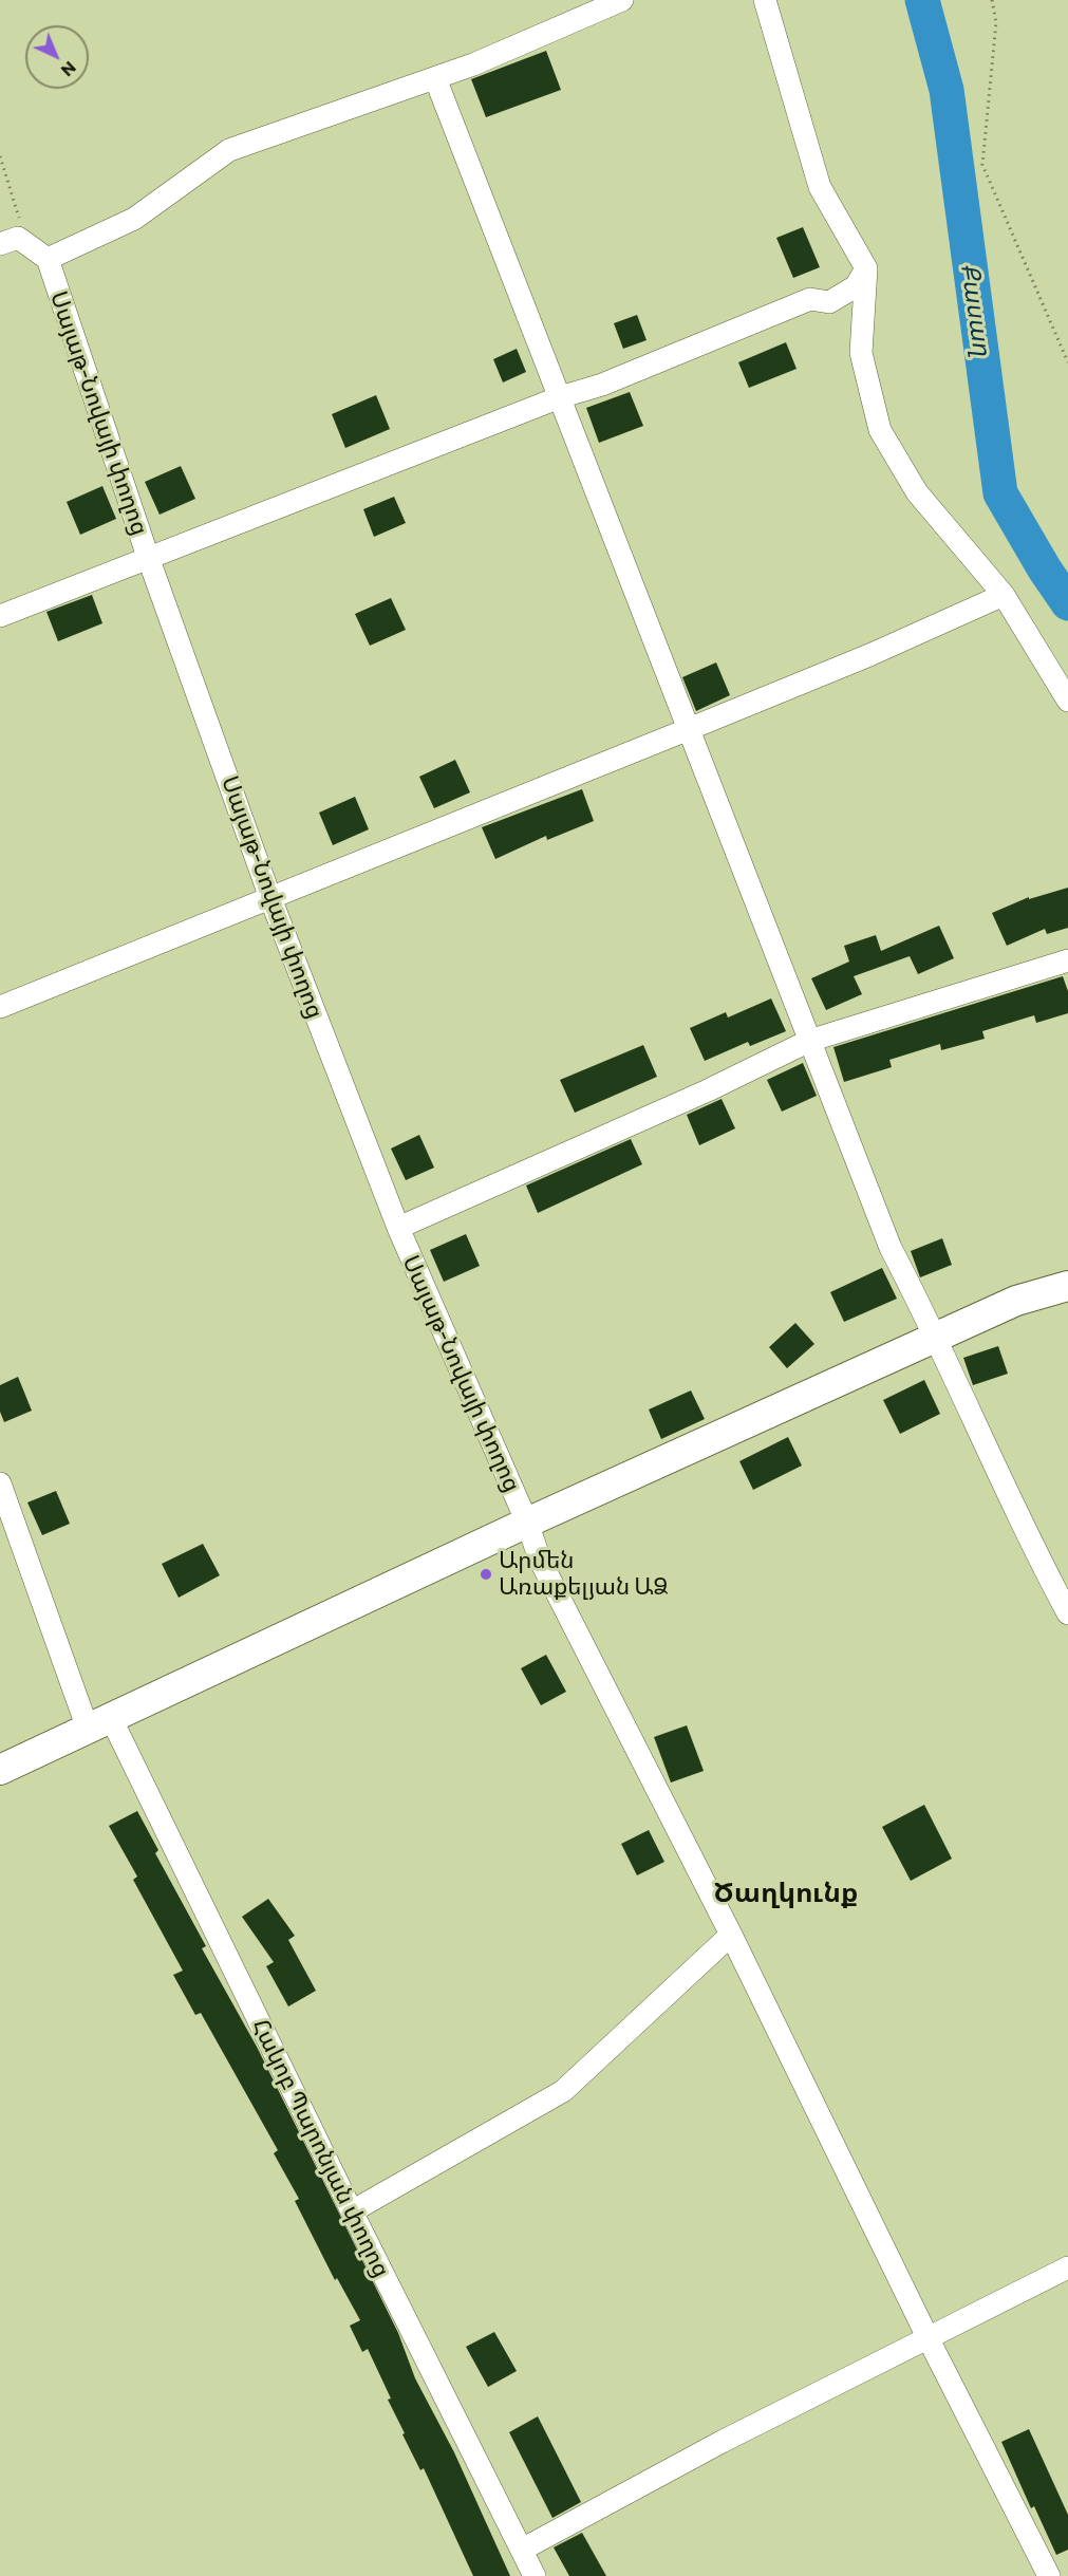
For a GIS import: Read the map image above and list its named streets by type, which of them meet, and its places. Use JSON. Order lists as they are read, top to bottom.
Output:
{
  "streets": {
    "street": ["Սայաթ-Նովայի փողոց", "Հակոբ Պարոնյան փողոց"]
  },
  "districts": ["Ծաղկունք"],
  "water": ["Քասաղ"],
  "places": ["Արմեն Առաքելյան ԱՁ"],
  "north": "bottom right"
}
